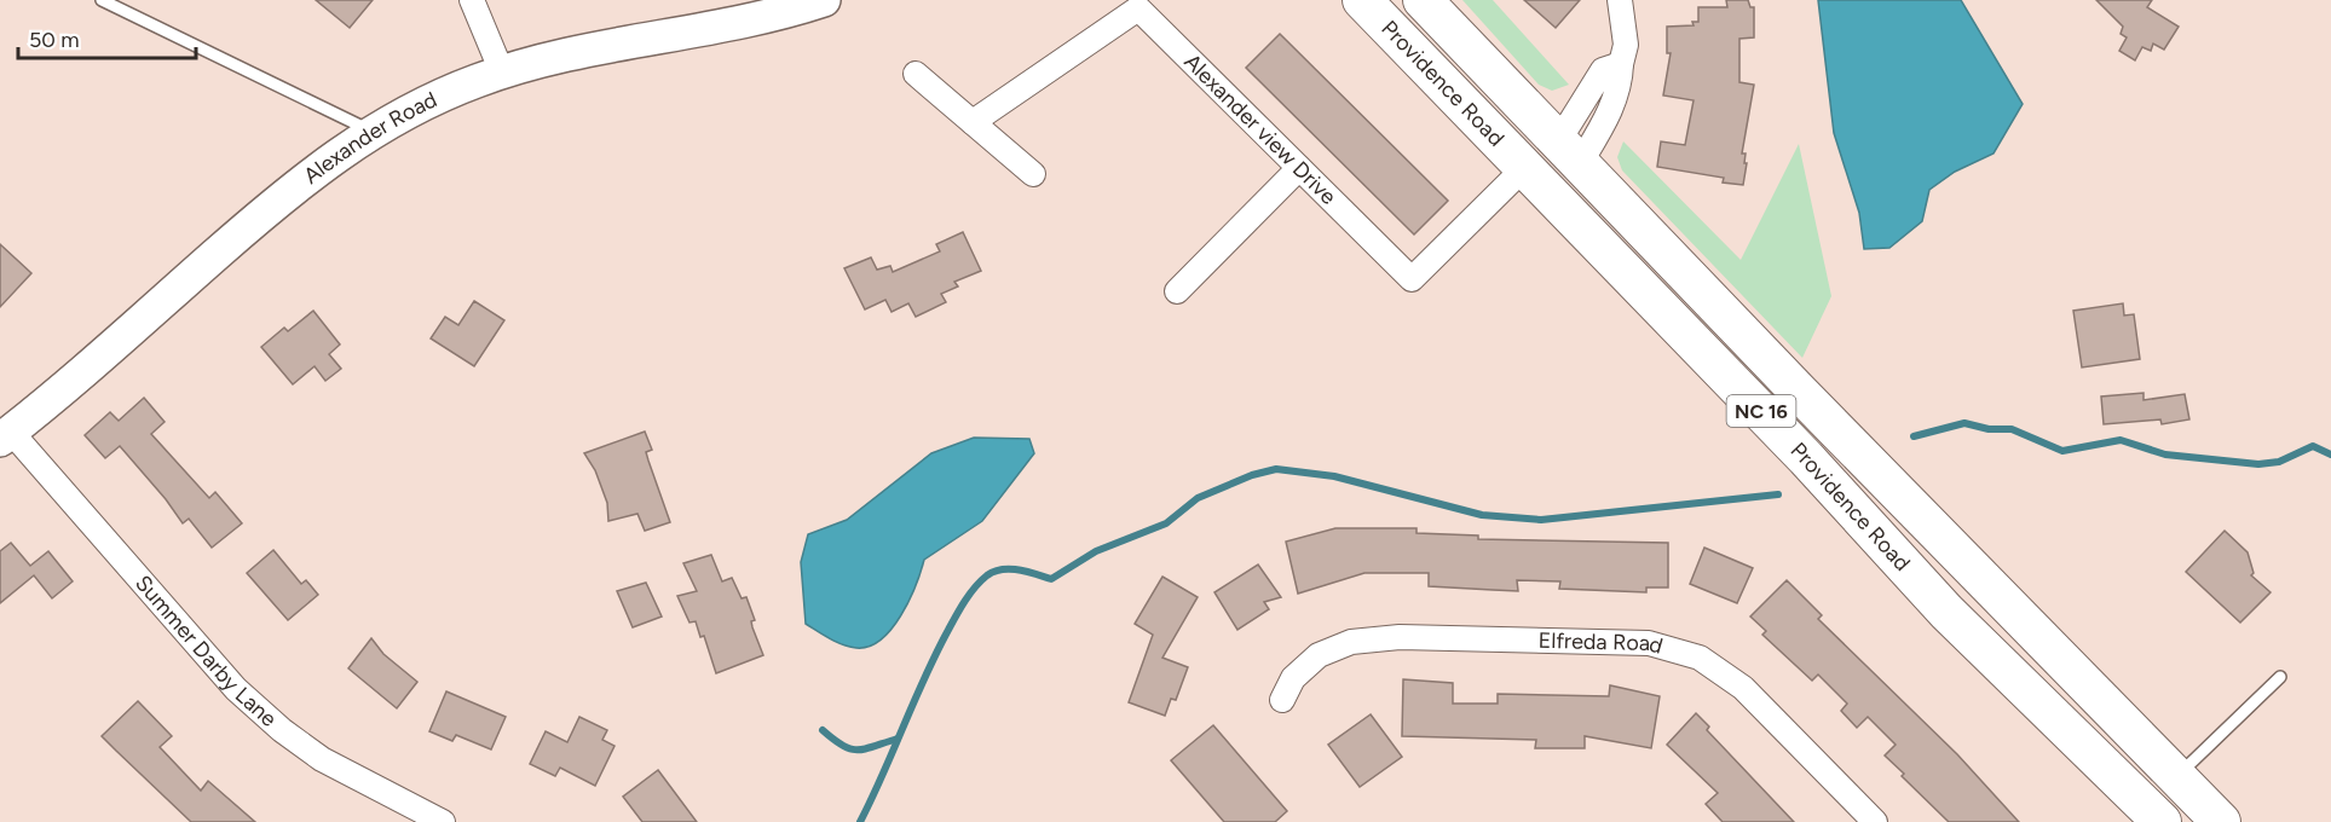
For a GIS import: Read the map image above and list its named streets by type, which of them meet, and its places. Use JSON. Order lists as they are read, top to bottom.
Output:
{
  "streets": {
    "main road": ["Providence Road", "NC 16"],
    "street": [
      "Alexander view Drive",
      "Alexander Road",
      "Elfreda Road",
      "Summer Darby Lane"
    ]
  },
  "crossings": [
    ["Providence Road", "Alexander view Drive"],
    ["Alexander Road", "Summer Darby Lane"]
  ],
  "scale_bar": "50 m"
}
